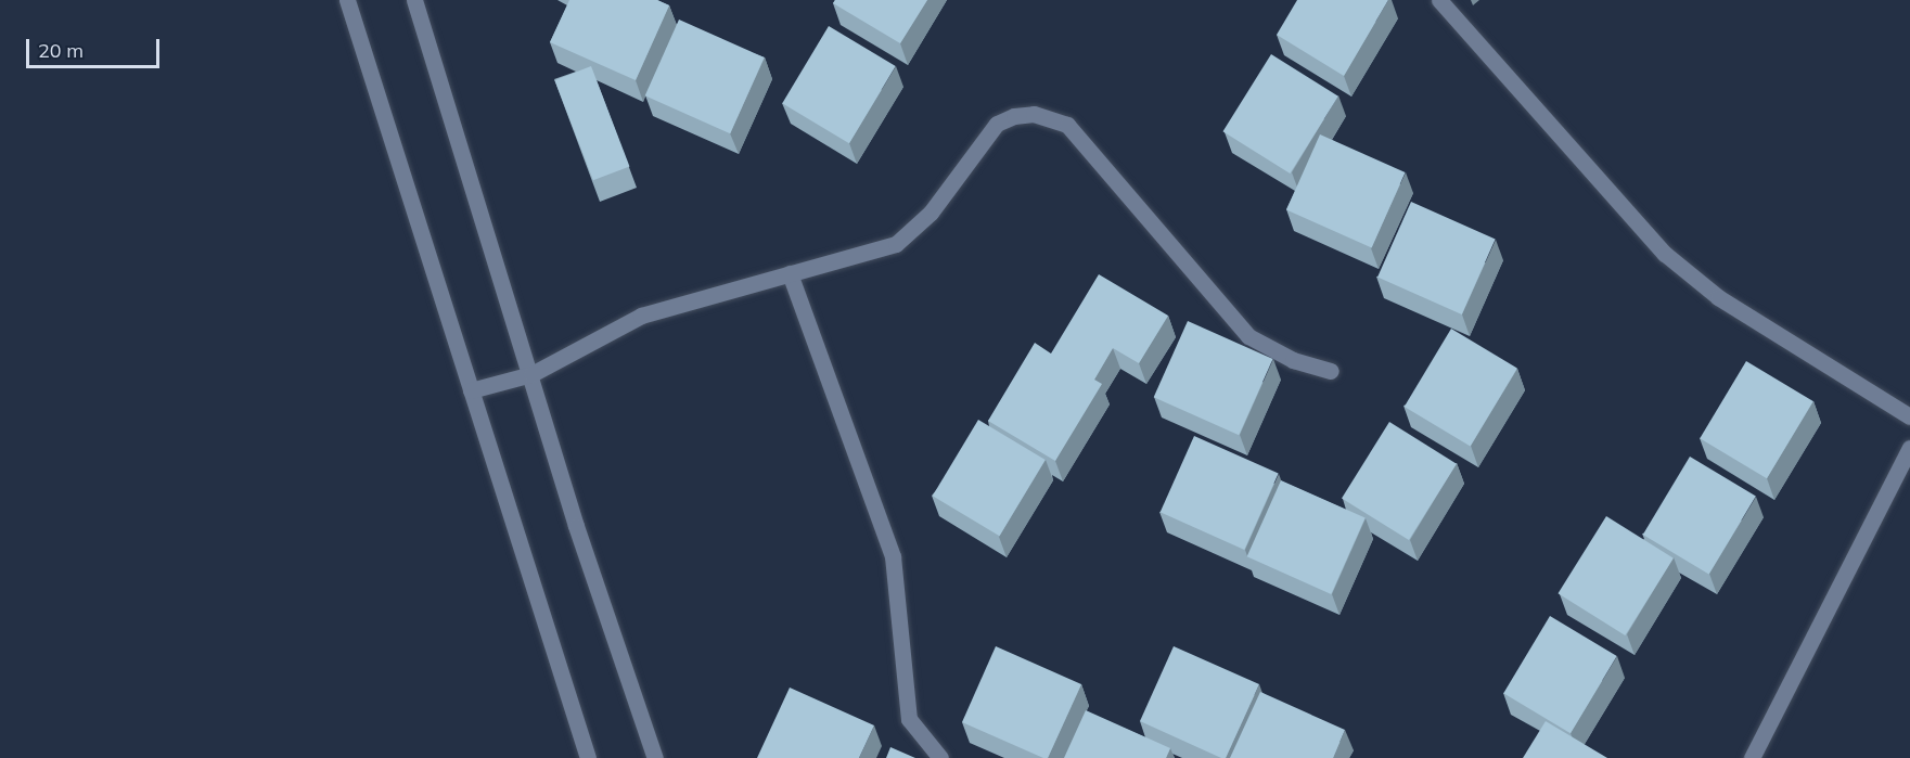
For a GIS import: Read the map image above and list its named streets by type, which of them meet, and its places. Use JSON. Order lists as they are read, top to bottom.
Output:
{
  "scale_bar": "20 m"
}
